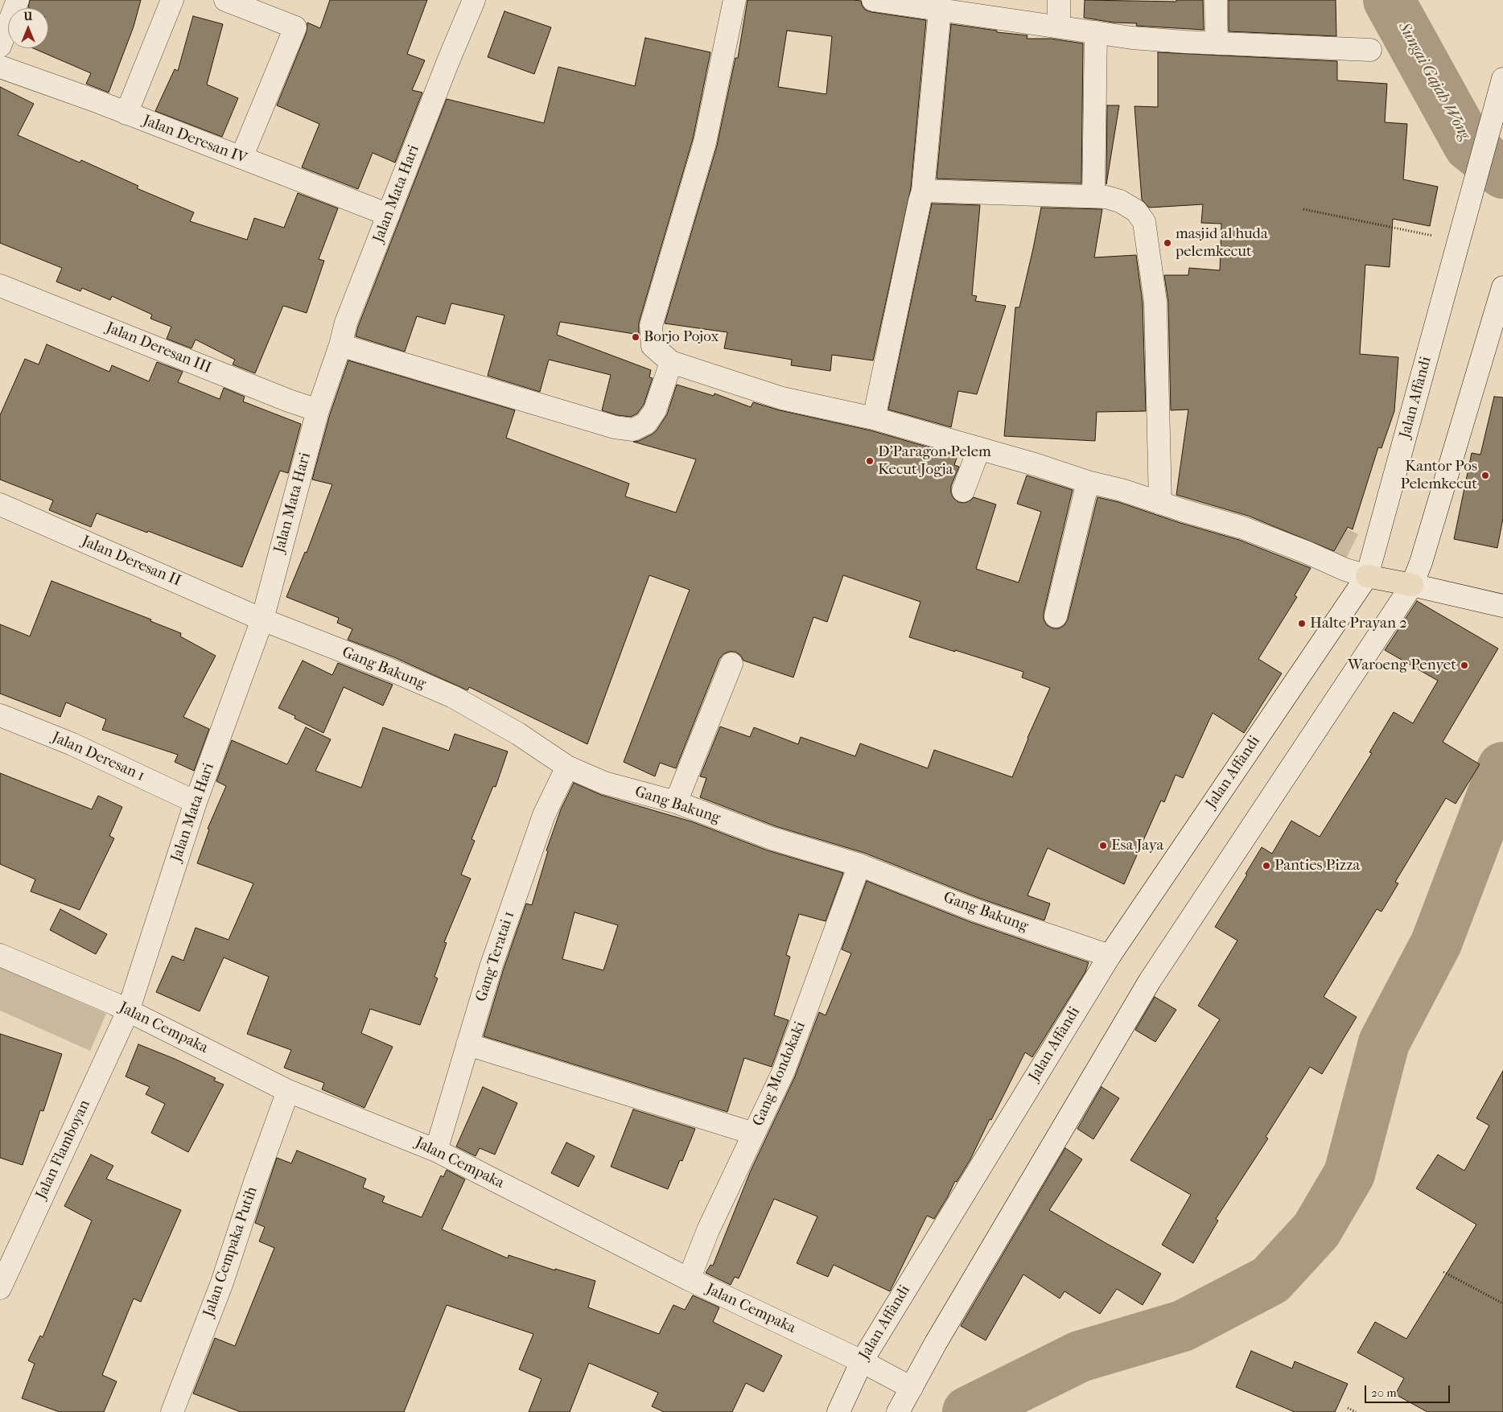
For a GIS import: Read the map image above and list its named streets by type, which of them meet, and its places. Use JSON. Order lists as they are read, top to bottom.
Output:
{
  "streets": {
    "street": [
      "Jalan Deresan IV",
      "Jalan Mata Hari",
      "Jalan Deresan III",
      "Jalan Affandi",
      "Jalan Deresan II",
      "Gang Bakung",
      "Jalan Deresan 1",
      "Gang Teratai 1",
      "Jalan Cempaka",
      "Gang Mondokaki",
      "Jalan Flamboyan",
      "Jalan Cempaka Putih"
    ]
  },
  "crossings": [
    ["Jalan Deresan IV", "Jalan Mata Hari"],
    ["Jalan Mata Hari", "Jalan Deresan III"],
    ["Jalan Mata Hari", "Jalan Deresan II"],
    ["Jalan Mata Hari", "Gang Bakung"],
    ["Jalan Mata Hari", "Jalan Deresan 1"],
    ["Jalan Mata Hari", "Jalan Cempaka"],
    ["Jalan Mata Hari", "Jalan Flamboyan"],
    ["Jalan Affandi", "Gang Bakung"],
    ["Jalan Affandi", "Jalan Cempaka"],
    ["Jalan Deresan II", "Gang Bakung"],
    ["Gang Bakung", "Gang Teratai 1"],
    ["Gang Bakung", "Gang Mondokaki"],
    ["Gang Teratai 1", "Jalan Cempaka"],
    ["Jalan Cempaka", "Gang Mondokaki"],
    ["Jalan Cempaka", "Jalan Flamboyan"],
    ["Jalan Cempaka", "Jalan Cempaka Putih"]
  ],
  "water": ["Sungai Gajah Wong"],
  "places": [
    "masjid al huda pelemkecut",
    "Borjo Pojox",
    "D'Paragon Pelem Kecut Jogja",
    "Kantor Pos Pelemkecut",
    "Halte Prayan 2",
    "Waroeng Penyet",
    "Esa Jaya",
    "Panties Pizza"
  ],
  "scale_bar": "20 m",
  "north": "top"
}
